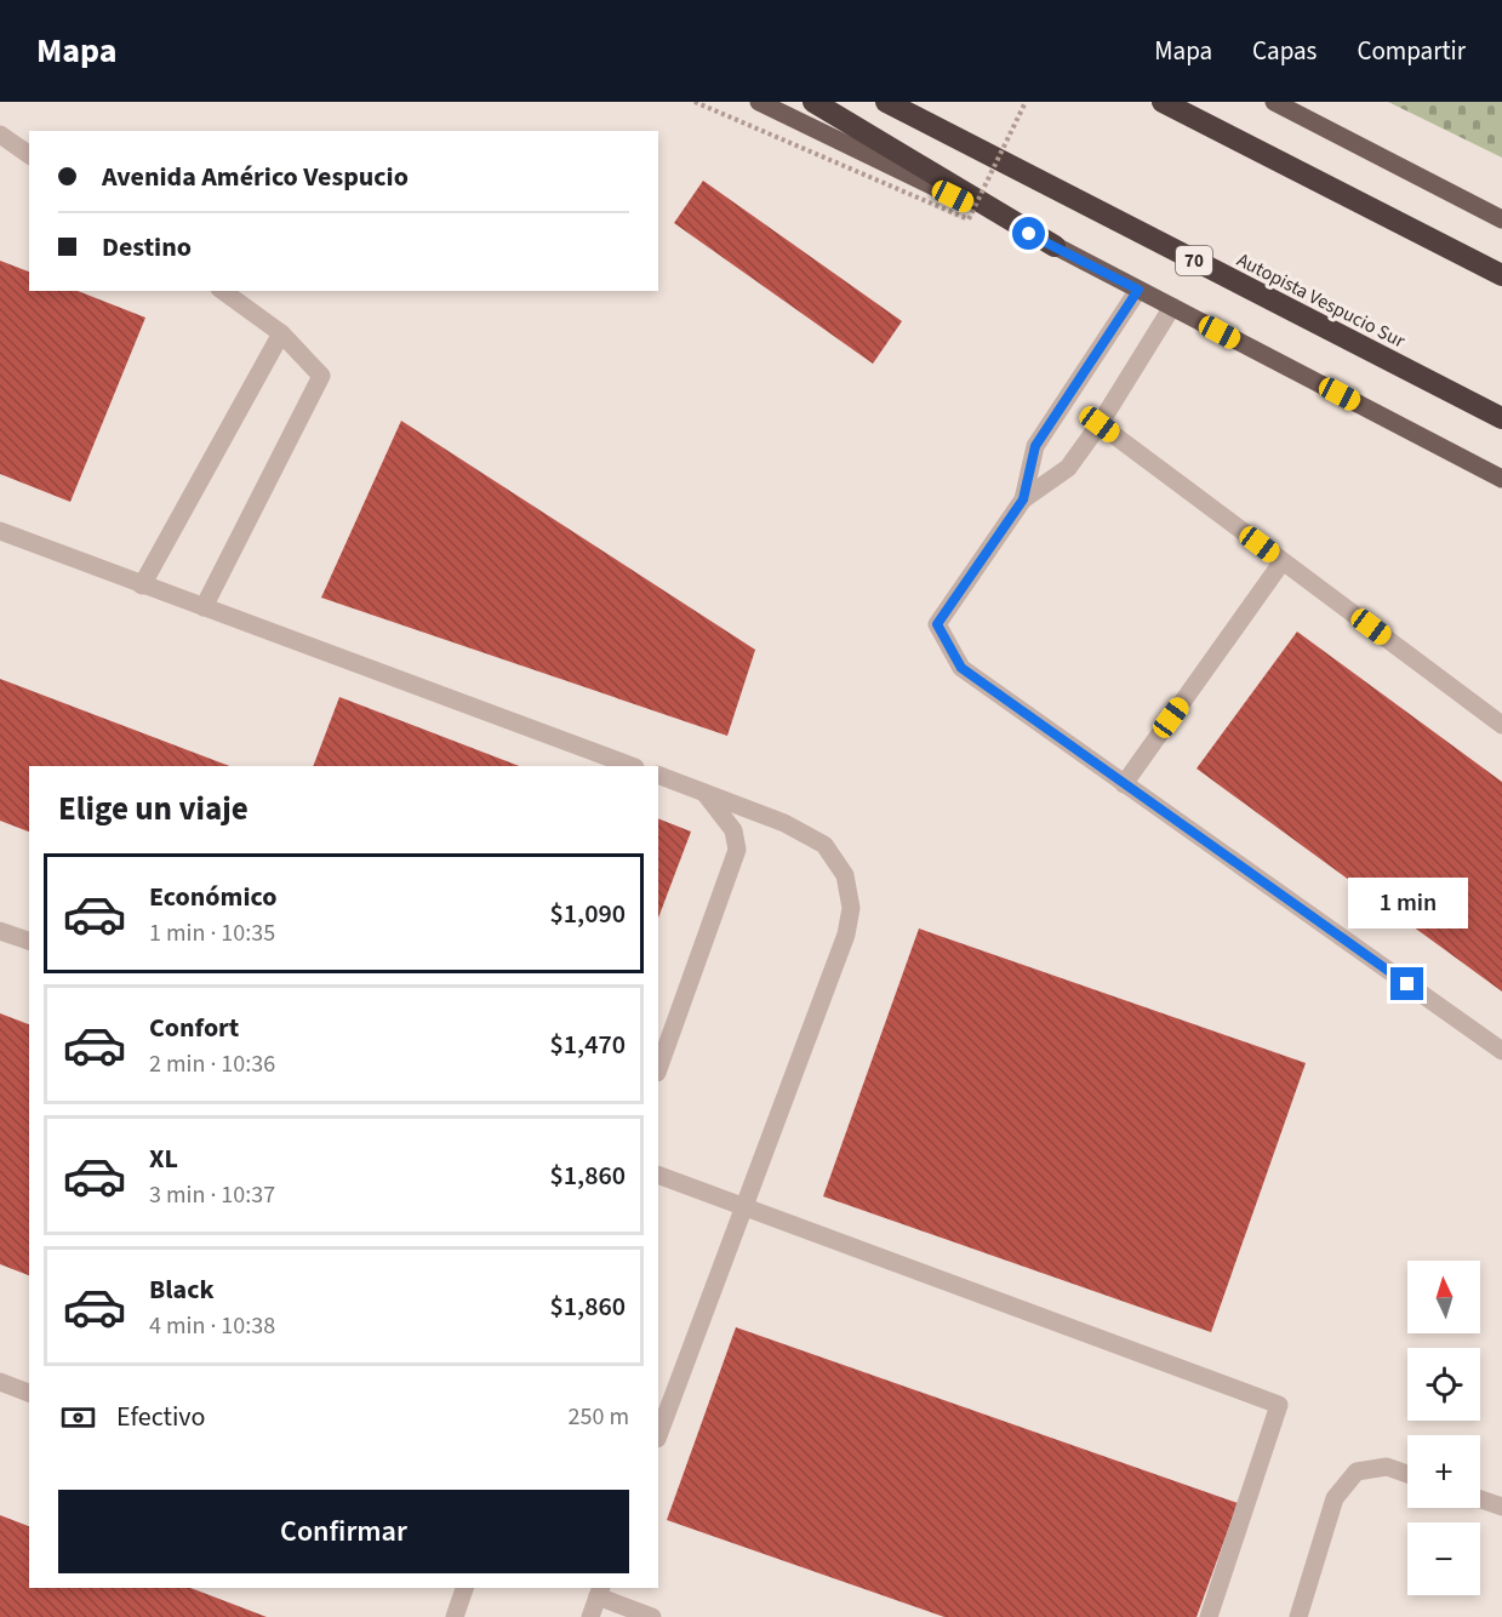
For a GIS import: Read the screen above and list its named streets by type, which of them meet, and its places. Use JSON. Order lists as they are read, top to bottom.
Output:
{
  "streets": {
    "highway": ["70", "Autopista Vespucio Sur"]
  },
  "north": "top",
  "page": {
    "header": "Mapa",
    "nav": ["Mapa", "Capas", "Compartir"],
    "banner": ["Avenida Américo Vespucio", "Destino"],
    "heading": "Elige un viaje",
    "list": [
      {
        "name": "Económico",
        "note": "1 min · 10:35",
        "value": "$1,090"
      },
      {
        "name": "Confort",
        "note": "2 min · 10:36",
        "value": "$1,470"
      },
      {
        "name": "XL",
        "note": "3 min · 10:37",
        "value": "$1,860"
      },
      {
        "name": "Black",
        "note": "4 min · 10:38",
        "value": "$1,860"
      }
    ],
    "bubble": "1 min",
    "map_buttons": ["+", "−"],
    "pay": ["Efectivo", "250 m"],
    "buttons": "Confirmar"
  }
}
